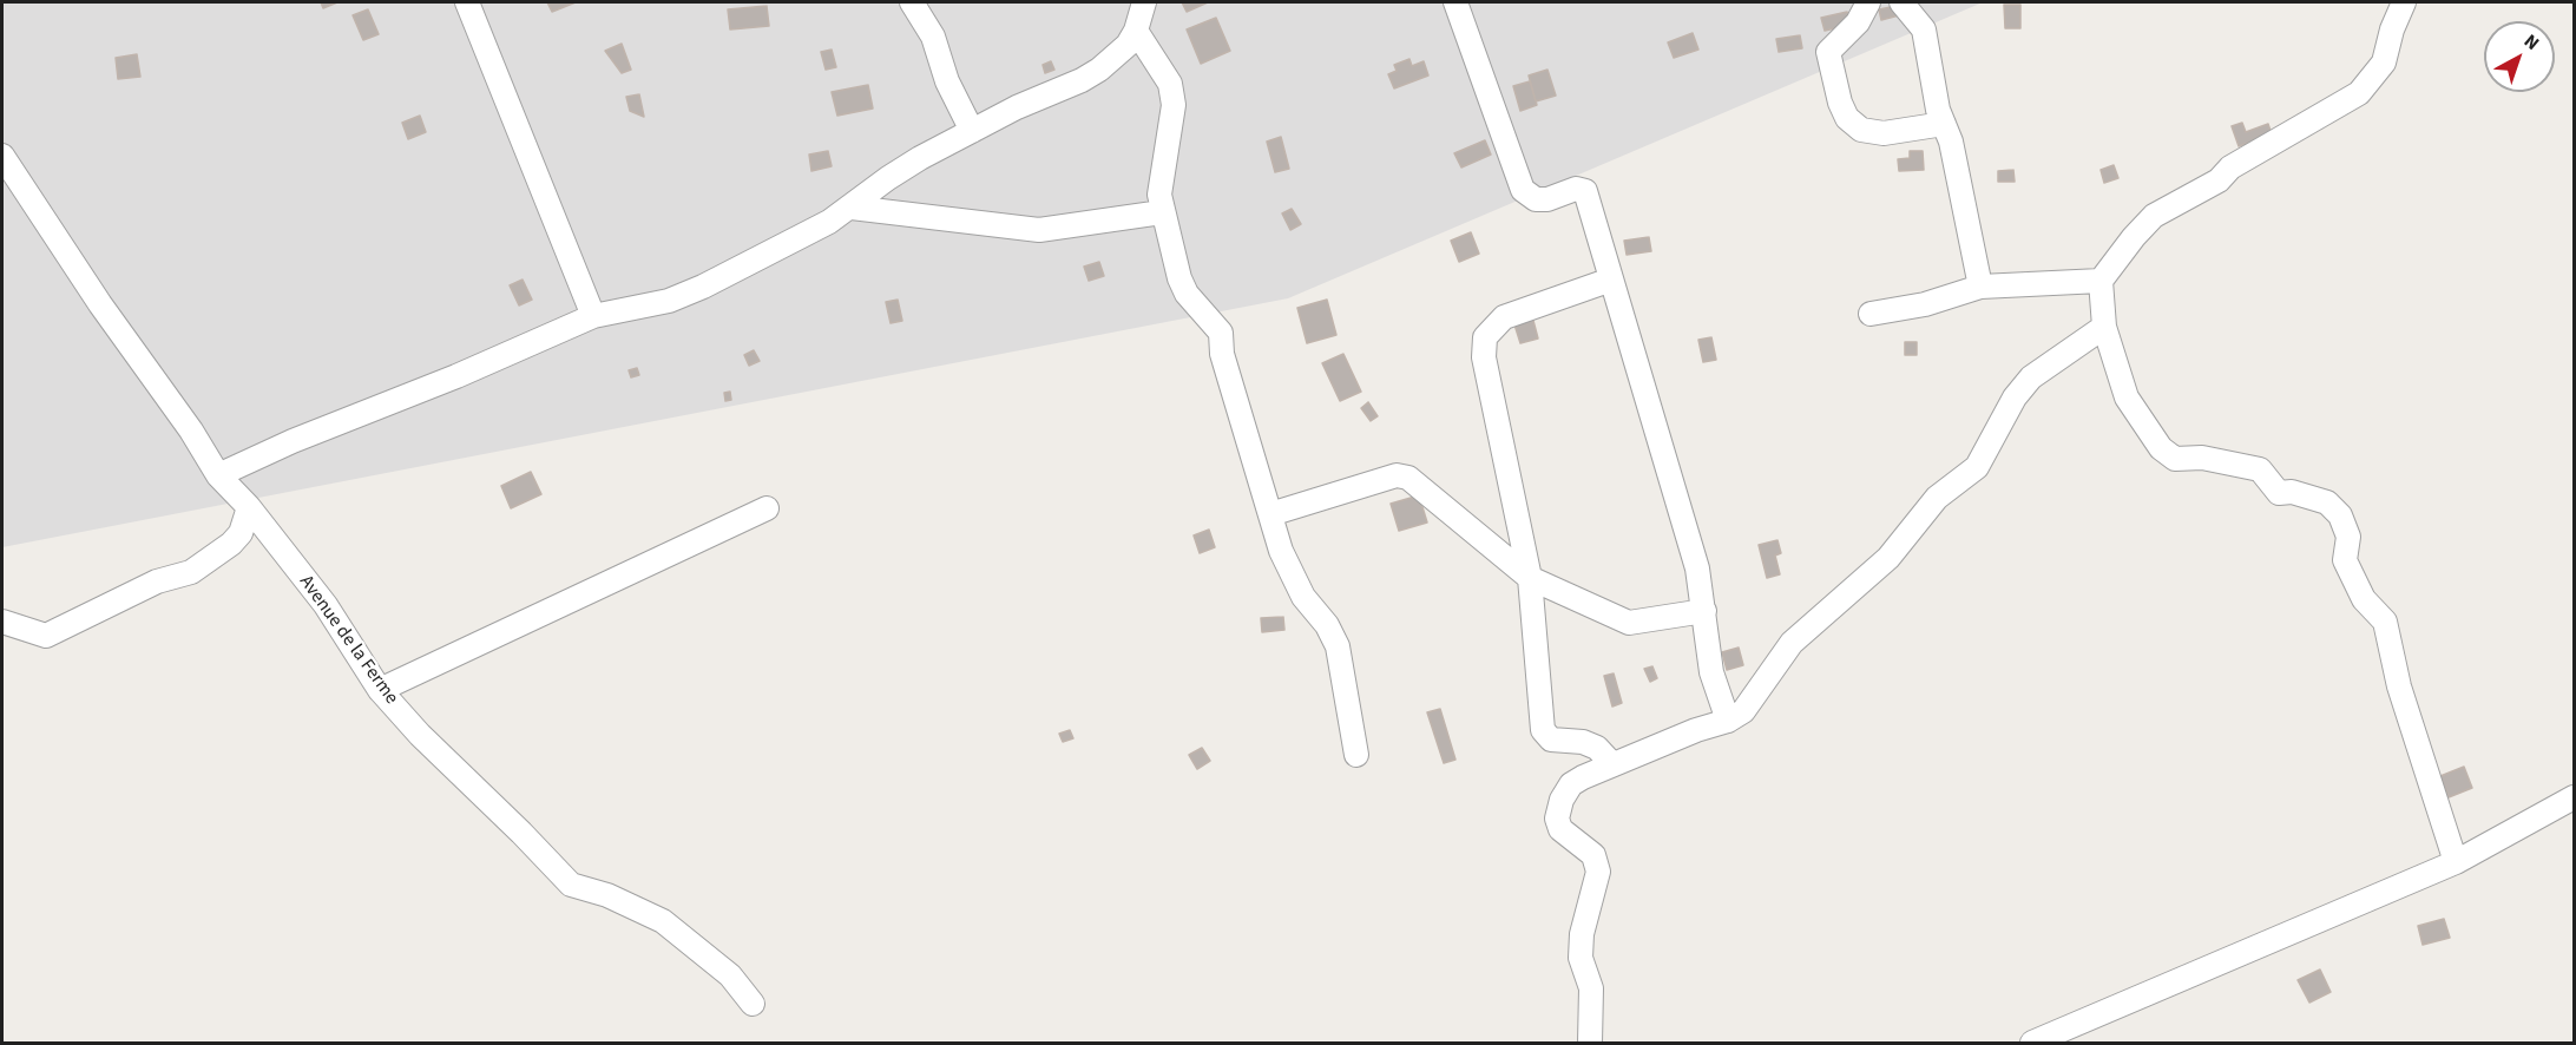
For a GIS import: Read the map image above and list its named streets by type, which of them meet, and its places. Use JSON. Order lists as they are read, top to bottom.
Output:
{
  "streets": {
    "street": ["Avenue de la Ferme"]
  },
  "north": "top right"
}
